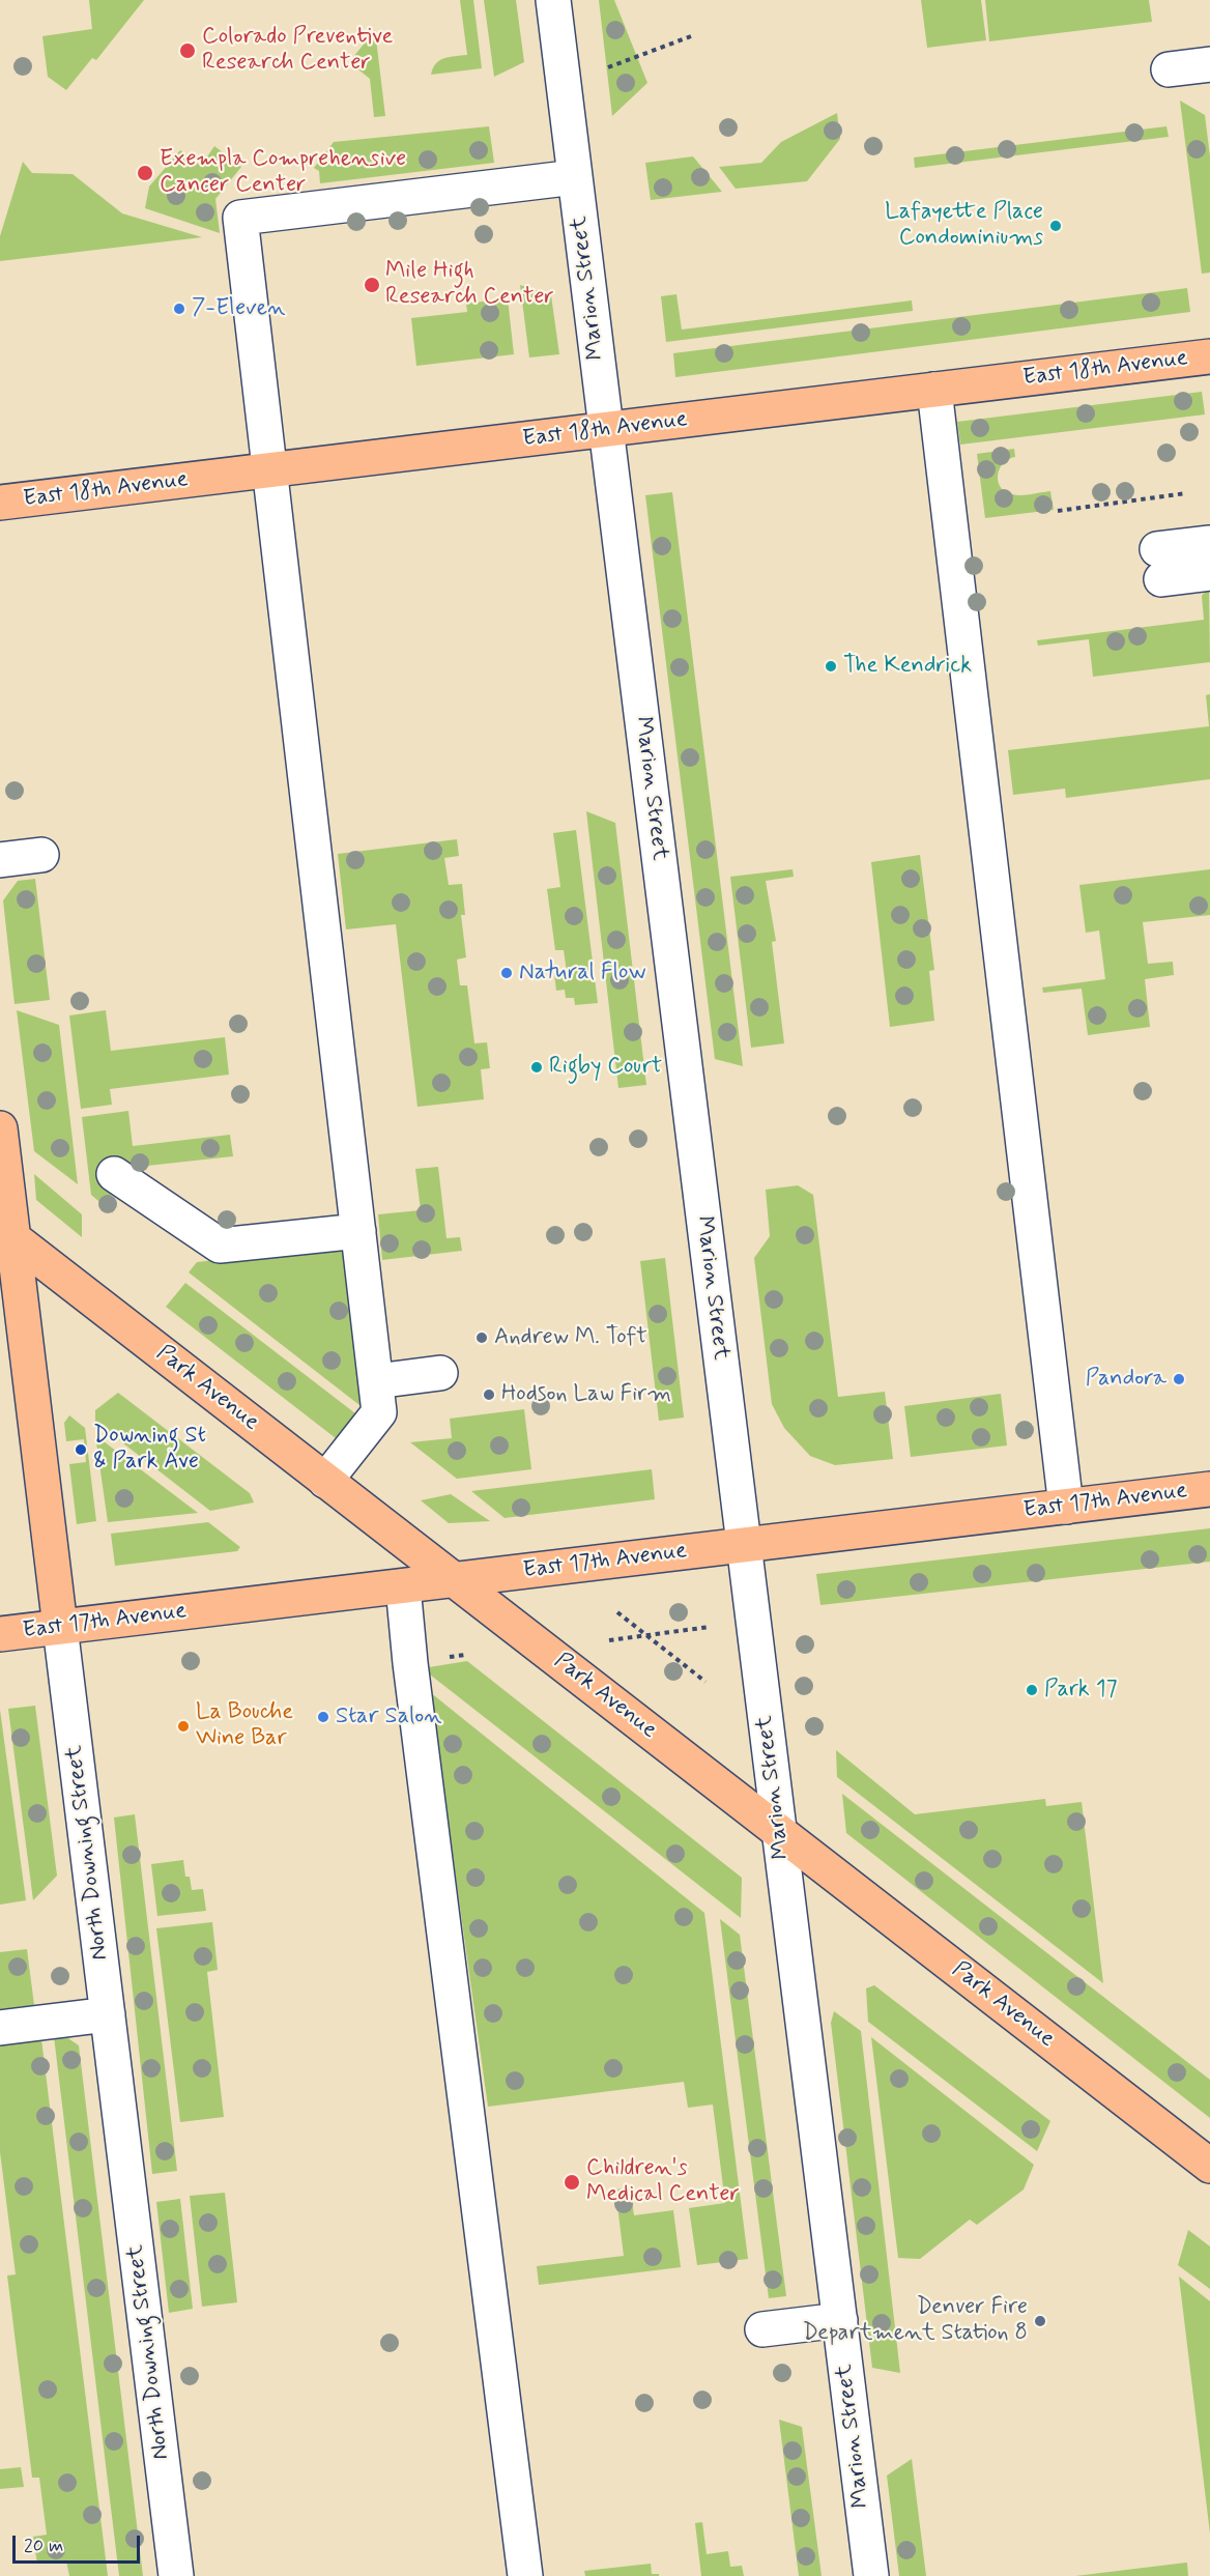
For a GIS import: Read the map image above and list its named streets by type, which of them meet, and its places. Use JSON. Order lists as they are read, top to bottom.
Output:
{
  "streets": {
    "main road": [
      "East 18th Avenue",
      "Park Avenue",
      "East 17th Avenue",
      "North Downing Street"
    ],
    "street": ["Marion Street"]
  },
  "crossings": [
    ["Marion Street", "East 18th Avenue"],
    ["Marion Street", "Park Avenue"],
    ["Marion Street", "East 17th Avenue"],
    ["Park Avenue", "East 17th Avenue"],
    ["Park Avenue", "North Downing Street"],
    ["East 17th Avenue", "North Downing Street"]
  ],
  "places": [
    "Colorado Preventive Research Center",
    "Exempla Comprehensive Cancer Center",
    "Lafayette Place Condominiums",
    "Mile High Research Center",
    "7-Eleven",
    "The Kendrick",
    "Natural Flow",
    "Rigby Court",
    "Andrew M. Toft",
    "Pandora",
    "Hodson Law Firm",
    "Downing St & Park Ave",
    "Park 17",
    "Star Salon",
    "La Bouche Wine Bar",
    "Children's Medical Center",
    "Denver Fire Department Station 8"
  ],
  "scale_bar": "20 m"
}
